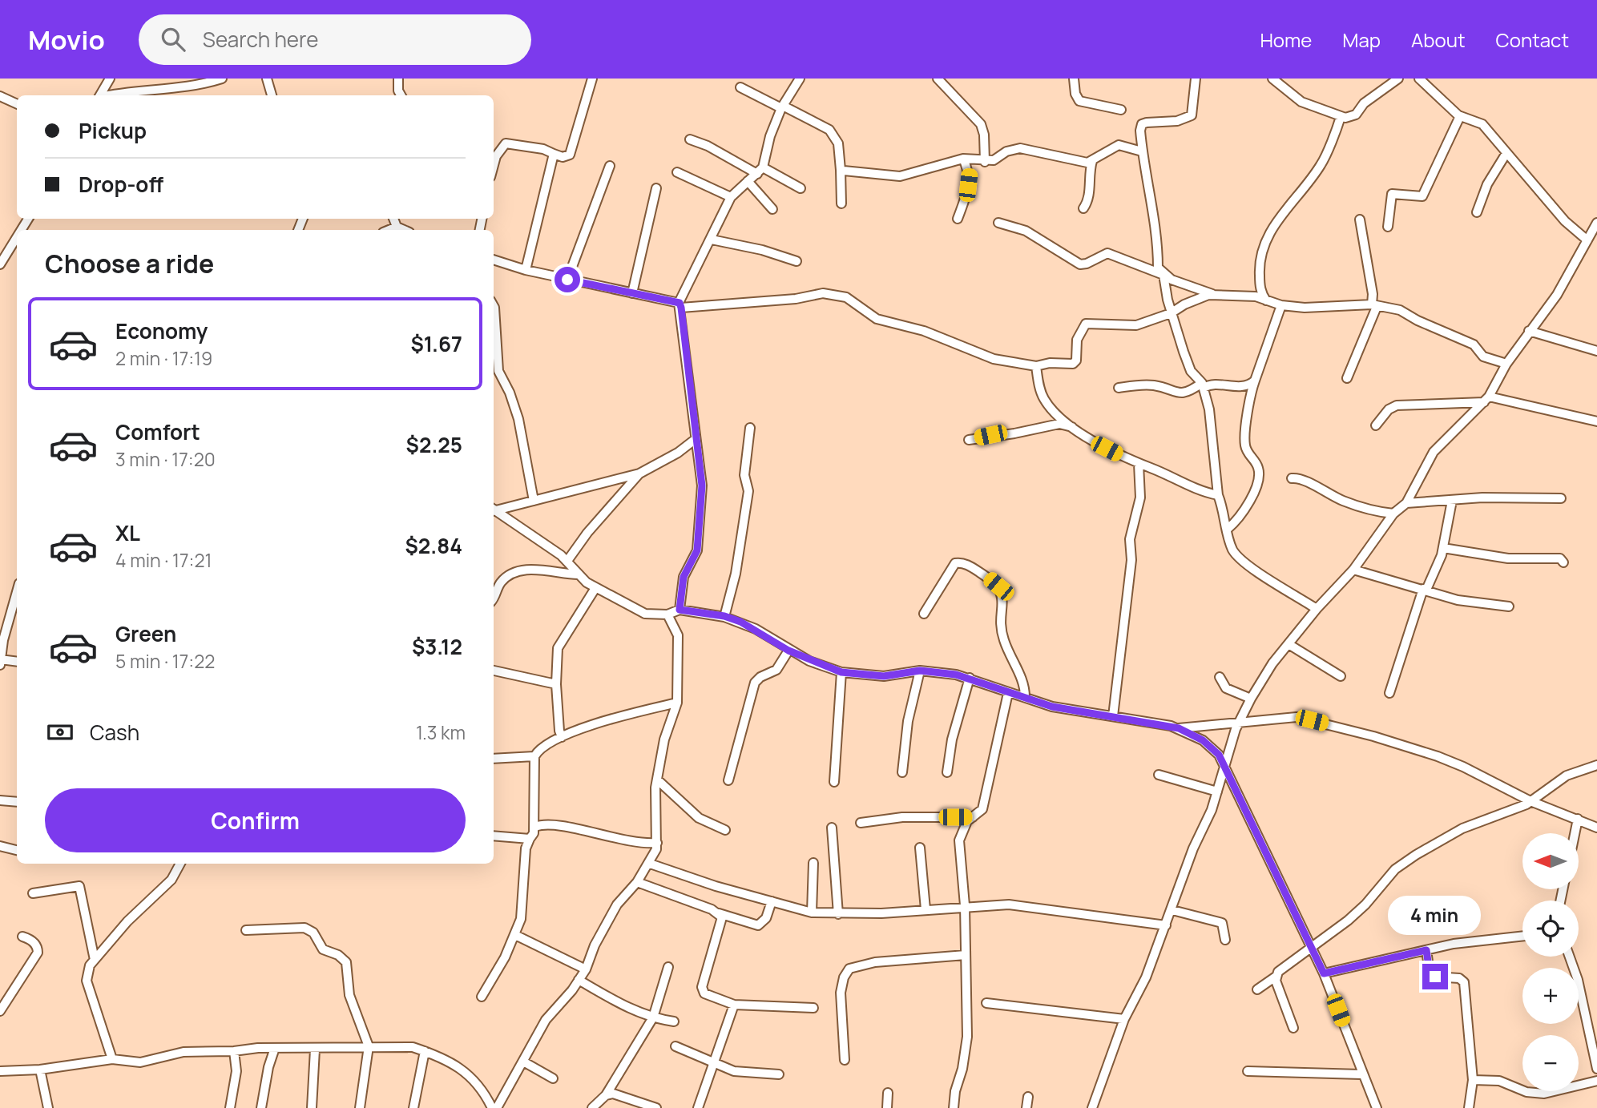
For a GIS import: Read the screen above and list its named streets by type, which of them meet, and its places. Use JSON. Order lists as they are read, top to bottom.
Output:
{
  "north": "left",
  "page": {
    "header": "Movio",
    "search": "Search here",
    "nav": [
      "Home",
      "Map",
      "About",
      "Contact"
    ],
    "banner": ["Pickup", "Drop-off"],
    "heading": "Choose a ride",
    "list": [
      {
        "name": "Economy",
        "note": "2 min · 17:19",
        "value": "$1.67"
      },
      {
        "name": "Comfort",
        "note": "3 min · 17:20",
        "value": "$2.25"
      },
      {
        "name": "XL",
        "note": "4 min · 17:21",
        "value": "$2.84"
      },
      {
        "name": "Green",
        "note": "5 min · 17:22",
        "value": "$3.12"
      }
    ],
    "pay": ["Cash", "1.3 km"],
    "buttons": "Confirm",
    "map_buttons": ["+", "−"],
    "bubble": "4 min"
  }
}
